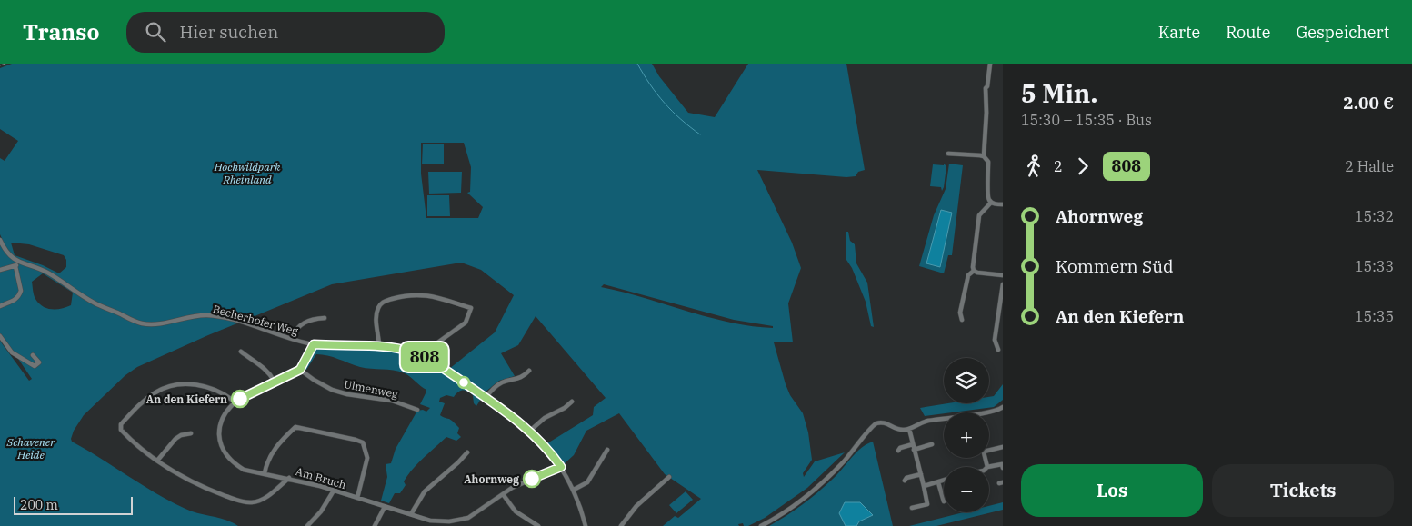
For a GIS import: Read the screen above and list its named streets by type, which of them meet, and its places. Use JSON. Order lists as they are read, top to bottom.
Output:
{
  "streets": {
    "street": ["Becherhofer Weg", "Ulmenweg", "Am Bruch"]
  },
  "crossings": [
    ["Becherhofer Weg", "Am Bruch"],
    ["Ulmenweg", "Am Bruch"]
  ],
  "parks": ["Hochwildpark Rheinland", "Schavener Heide"],
  "places": ["An den Kiefern", "Ahornweg"],
  "lines": ["bus line 808"],
  "scale_bar": "200 m",
  "page": {
    "header": "Transo",
    "search": "Hier suchen",
    "nav": ["Karte", "Route", "Gespeichert"],
    "on_map": "808",
    "heading": ["5 Min.", "15:30 – 15:35 · Bus", "2.00 €"],
    "legs": ["2", "808", "2 Halte"],
    "list": [
      {
        "name": "Ahornweg",
        "value": "15:32"
      },
      {
        "name": "Kommern Süd",
        "value": "15:33"
      },
      {
        "name": "An den Kiefern",
        "value": "15:35"
      }
    ],
    "map_buttons": ["+", "−"],
    "buttons": ["Los", "Tickets"],
    "scale": "200 m"
  }
}
